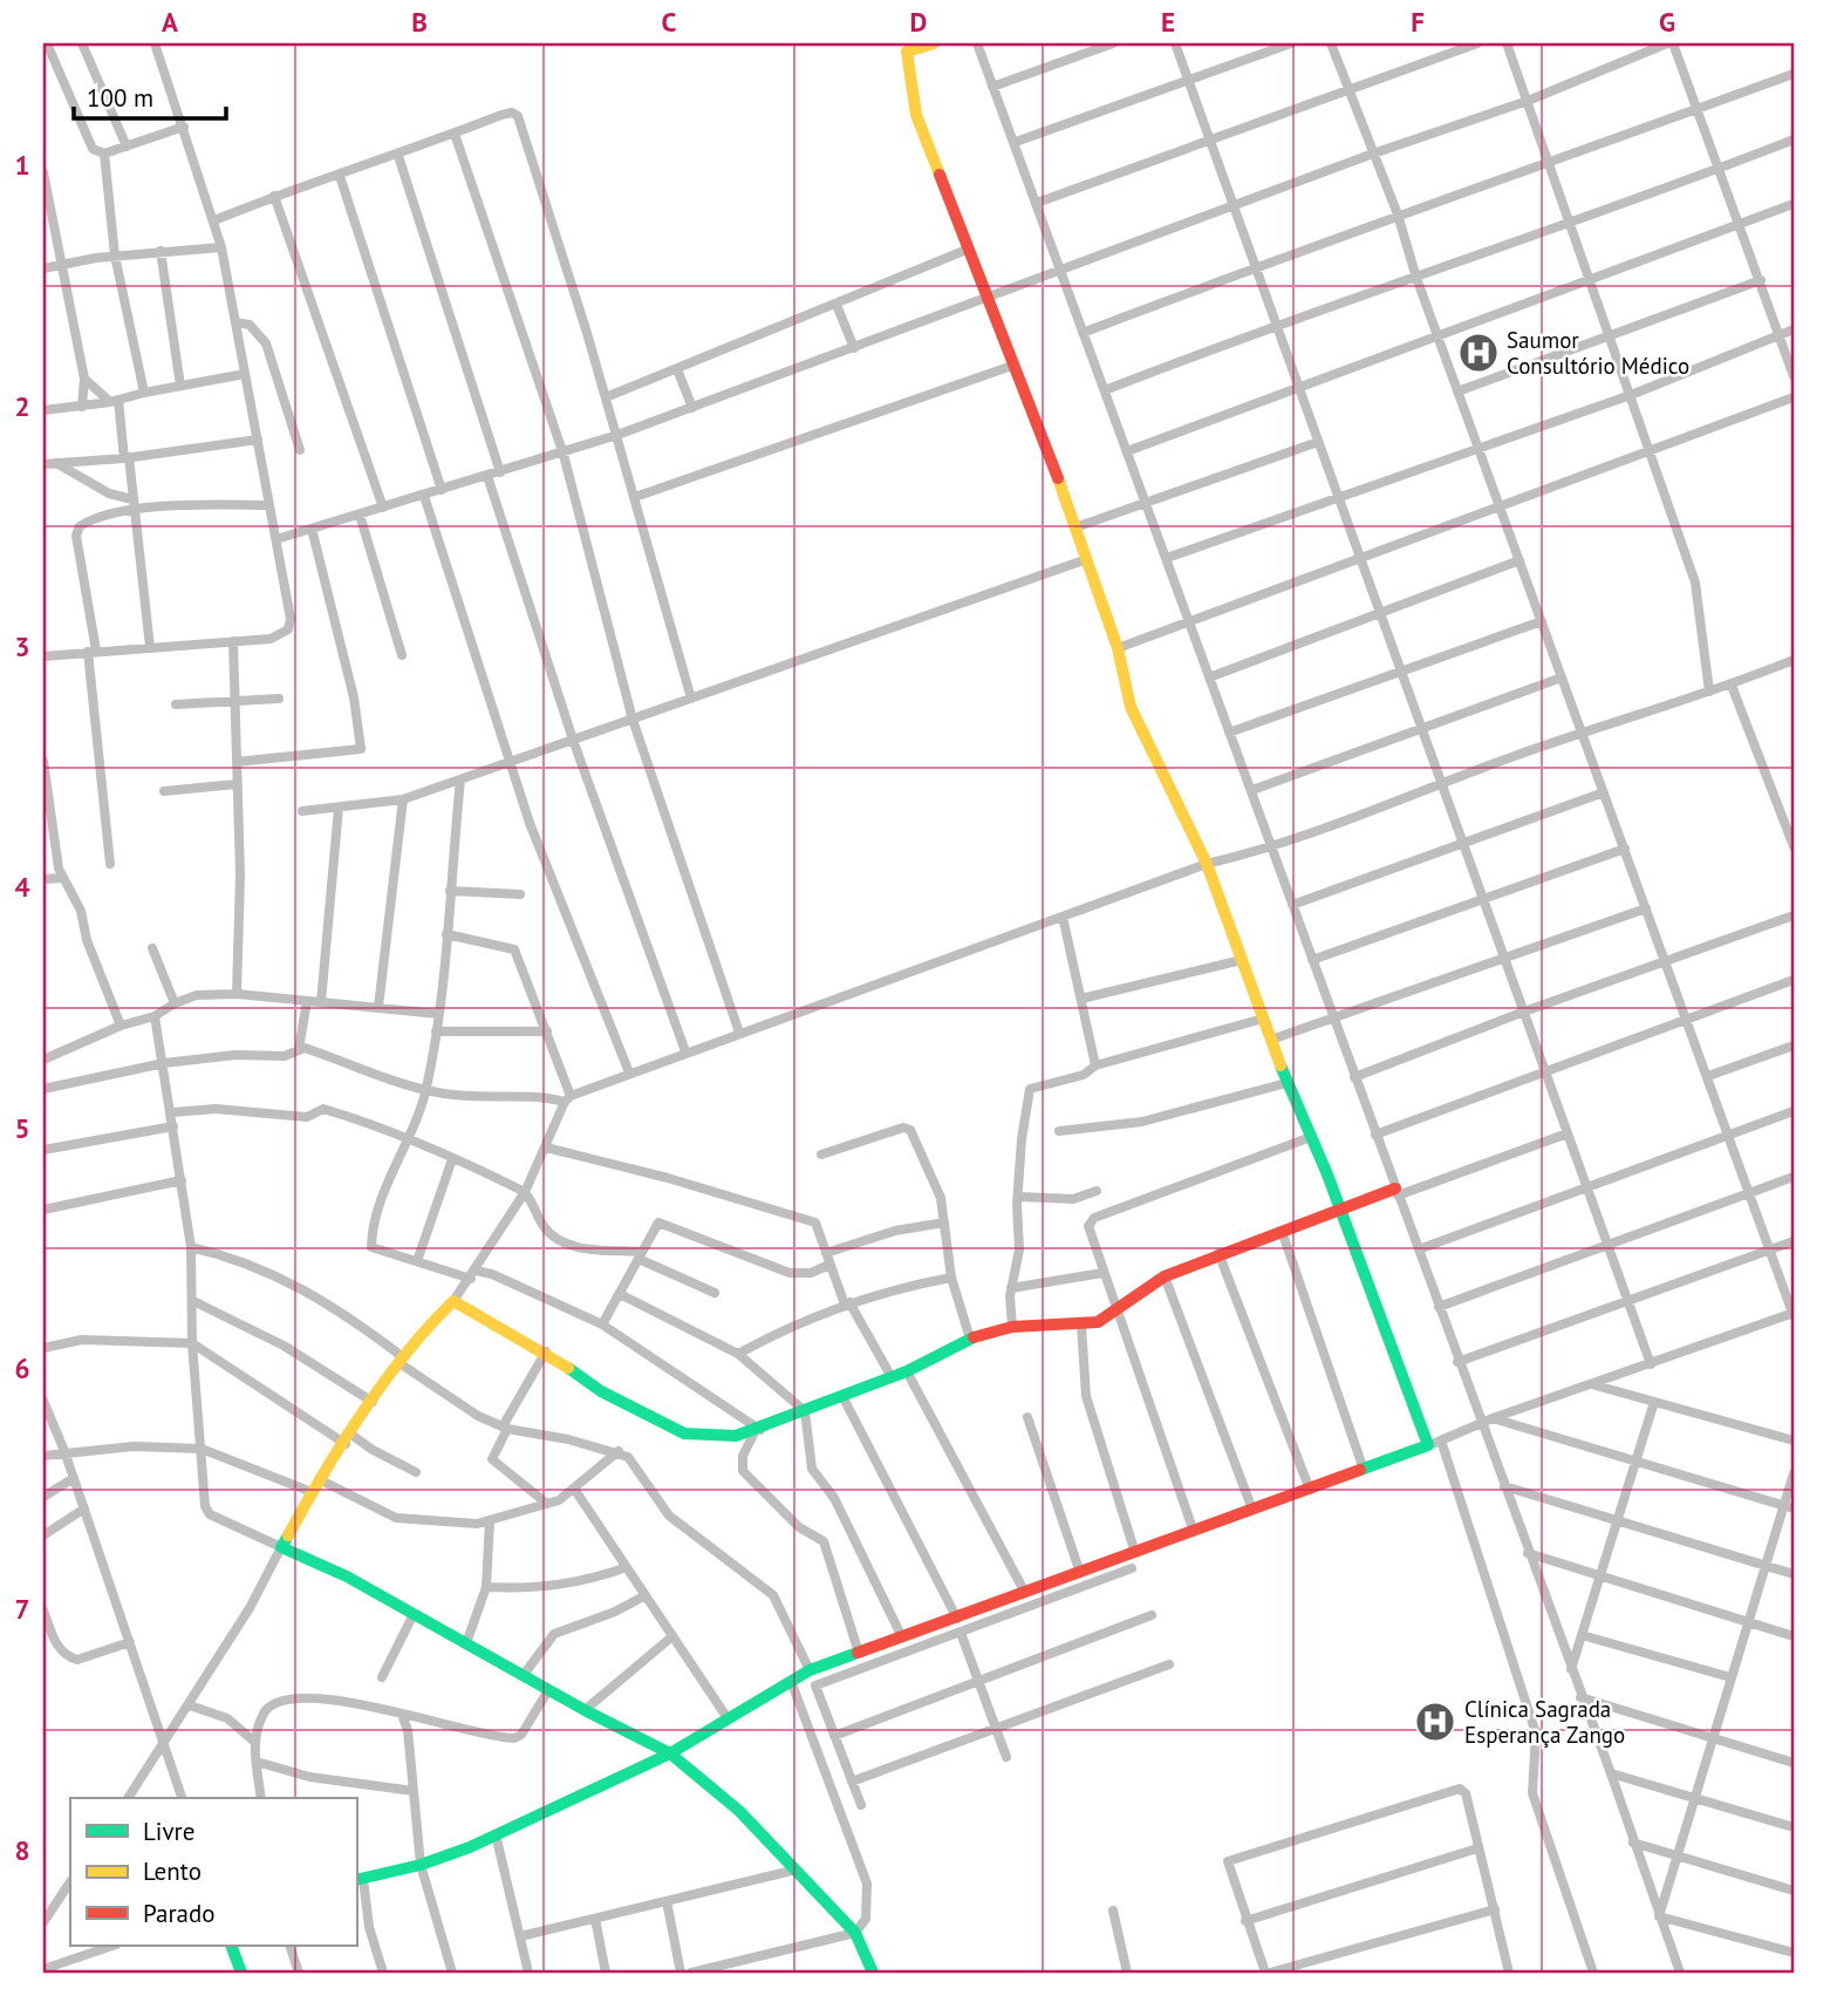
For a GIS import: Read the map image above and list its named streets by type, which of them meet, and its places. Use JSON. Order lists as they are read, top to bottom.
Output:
{
  "places": {
    "hospital": ["Saumor Consultório Médico", "Clínica Sagrada Esperança Zango"]
  },
  "legend": ["Livre", "Lento", "Parado"],
  "scale_bar": "100 m",
  "grid": {
    "columns": [
      "A",
      "B",
      "C",
      "D",
      "E",
      "F",
      "G"
    ],
    "rows": [
      "1",
      "2",
      "3",
      "4",
      "5",
      "6",
      "7",
      "8"
    ]
  }
}
